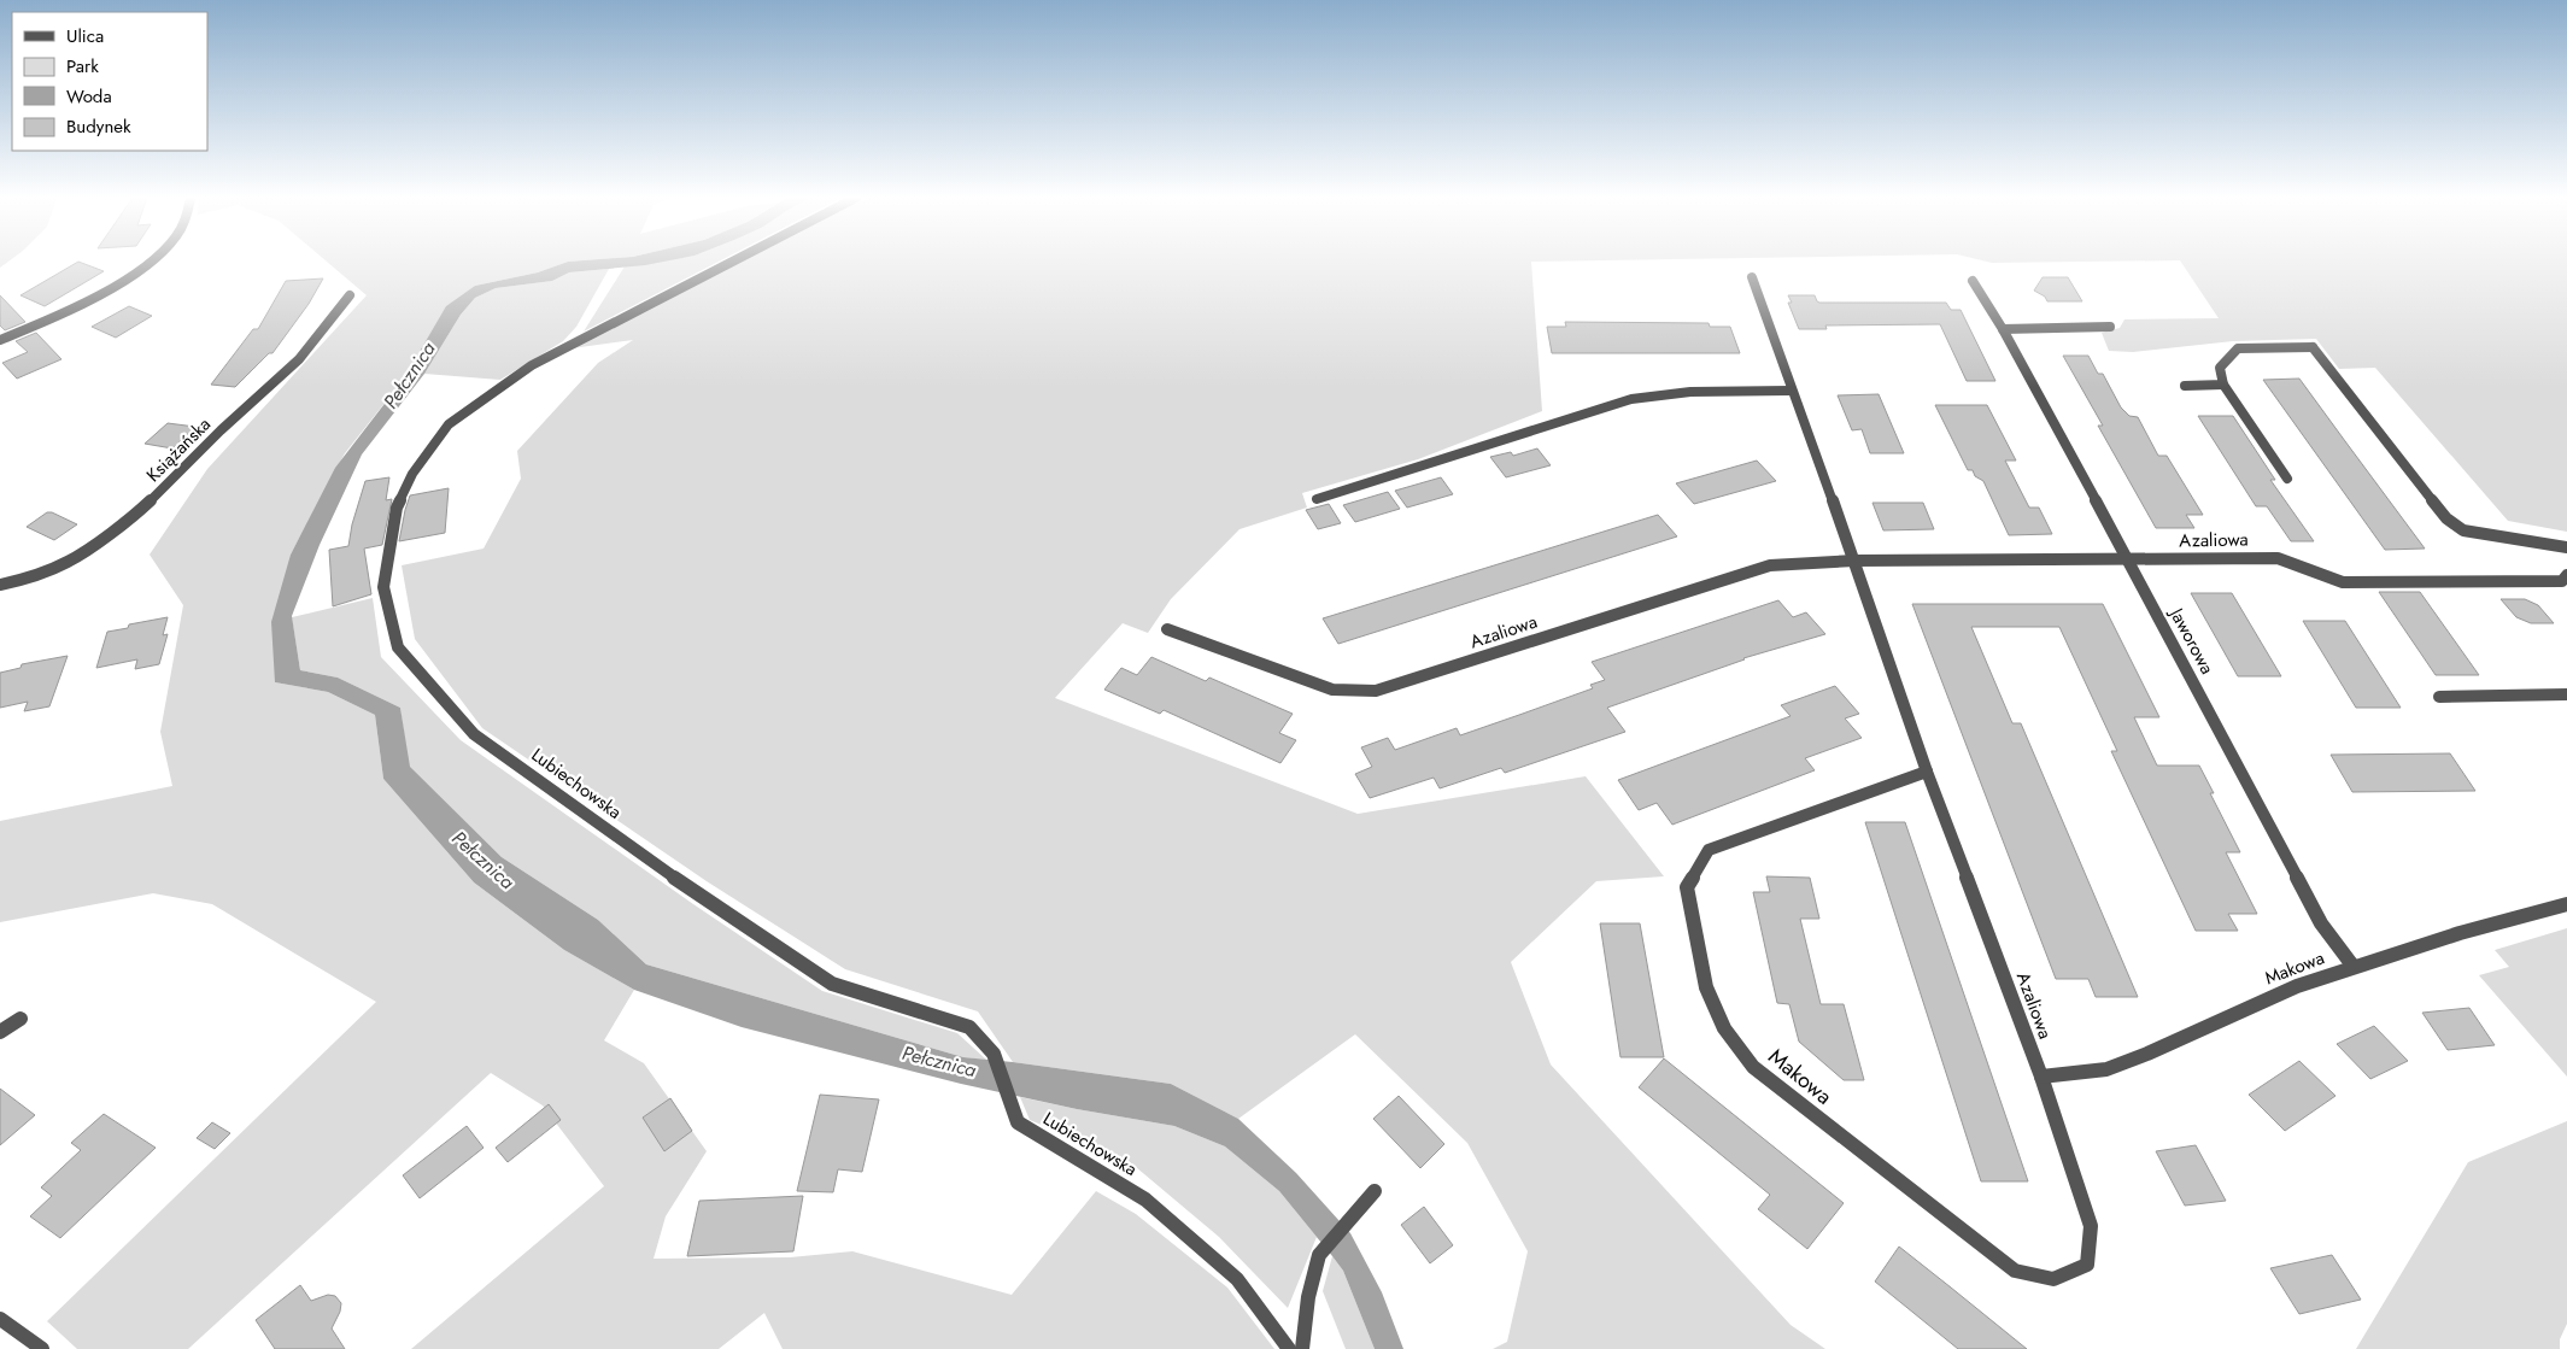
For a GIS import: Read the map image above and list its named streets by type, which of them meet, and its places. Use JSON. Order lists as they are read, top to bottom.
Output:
{
  "streets": {
    "street": [
      "Książańska",
      "Azaliowa",
      "Jaworowa",
      "Lubiechowska",
      "Makowa"
    ]
  },
  "crossings": [
    ["Azaliowa", "Jaworowa"],
    ["Azaliowa", "Makowa"],
    ["Jaworowa", "Makowa"]
  ],
  "water": ["Pełcznica"],
  "legend": [
    "Ulica",
    "Park",
    "Woda",
    "Budynek"
  ]
}
